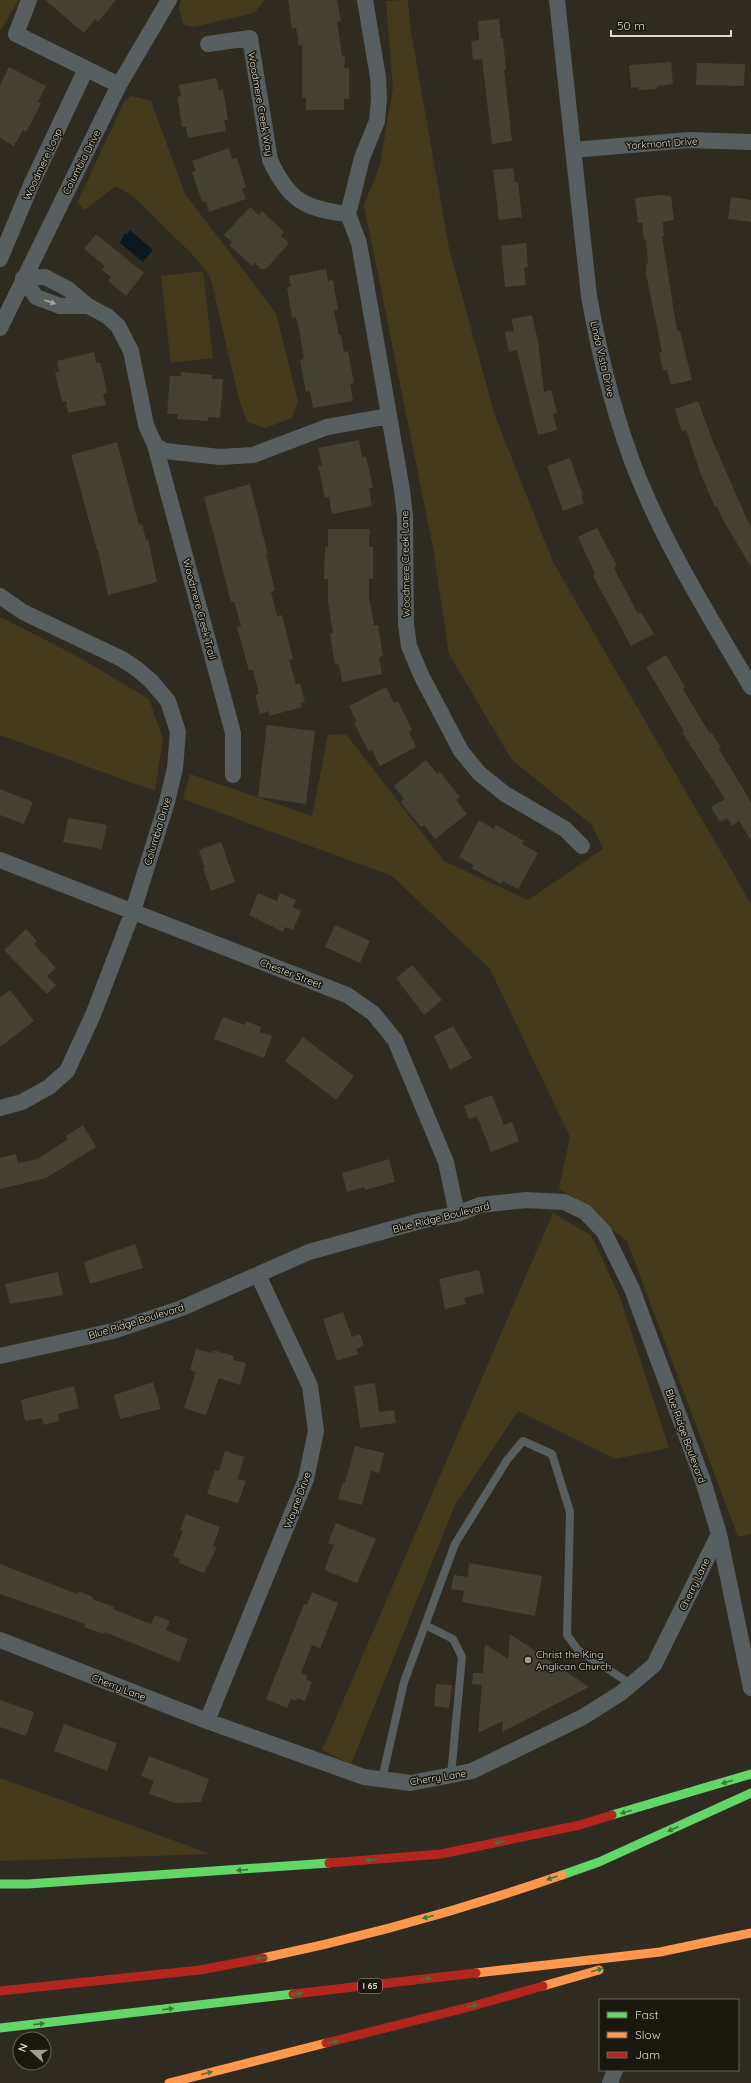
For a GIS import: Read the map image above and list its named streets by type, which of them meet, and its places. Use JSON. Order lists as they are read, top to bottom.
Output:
{
  "streets": {
    "highway": ["I 65"],
    "street": [
      "Woodmere Creek Way",
      "Yorkmont Drive",
      "Columbia Drive",
      "Woodmere Loop",
      "Linda Vista Drive",
      "Woodmere Creek Lane",
      "Woodmere Creek Trail",
      "Chester Street",
      "Blue Ridge Boulevard",
      "Wayne Drive",
      "Cherry Lane"
    ]
  },
  "crossings": [
    ["Woodmere Creek Way", "Woodmere Creek Lane"],
    ["Yorkmont Drive", "Linda Vista Drive"],
    ["Columbia Drive", "Woodmere Creek Trail"],
    ["Columbia Drive", "Chester Street"],
    ["Chester Street", "Blue Ridge Boulevard"],
    ["Blue Ridge Boulevard", "Wayne Drive"],
    ["Blue Ridge Boulevard", "Cherry Lane"],
    ["Wayne Drive", "Cherry Lane"]
  ],
  "places": ["Christ the King Anglican Church"],
  "legend": ["Fast", "Slow", "Jam"],
  "scale_bar": "50 m",
  "north": "left"
}
